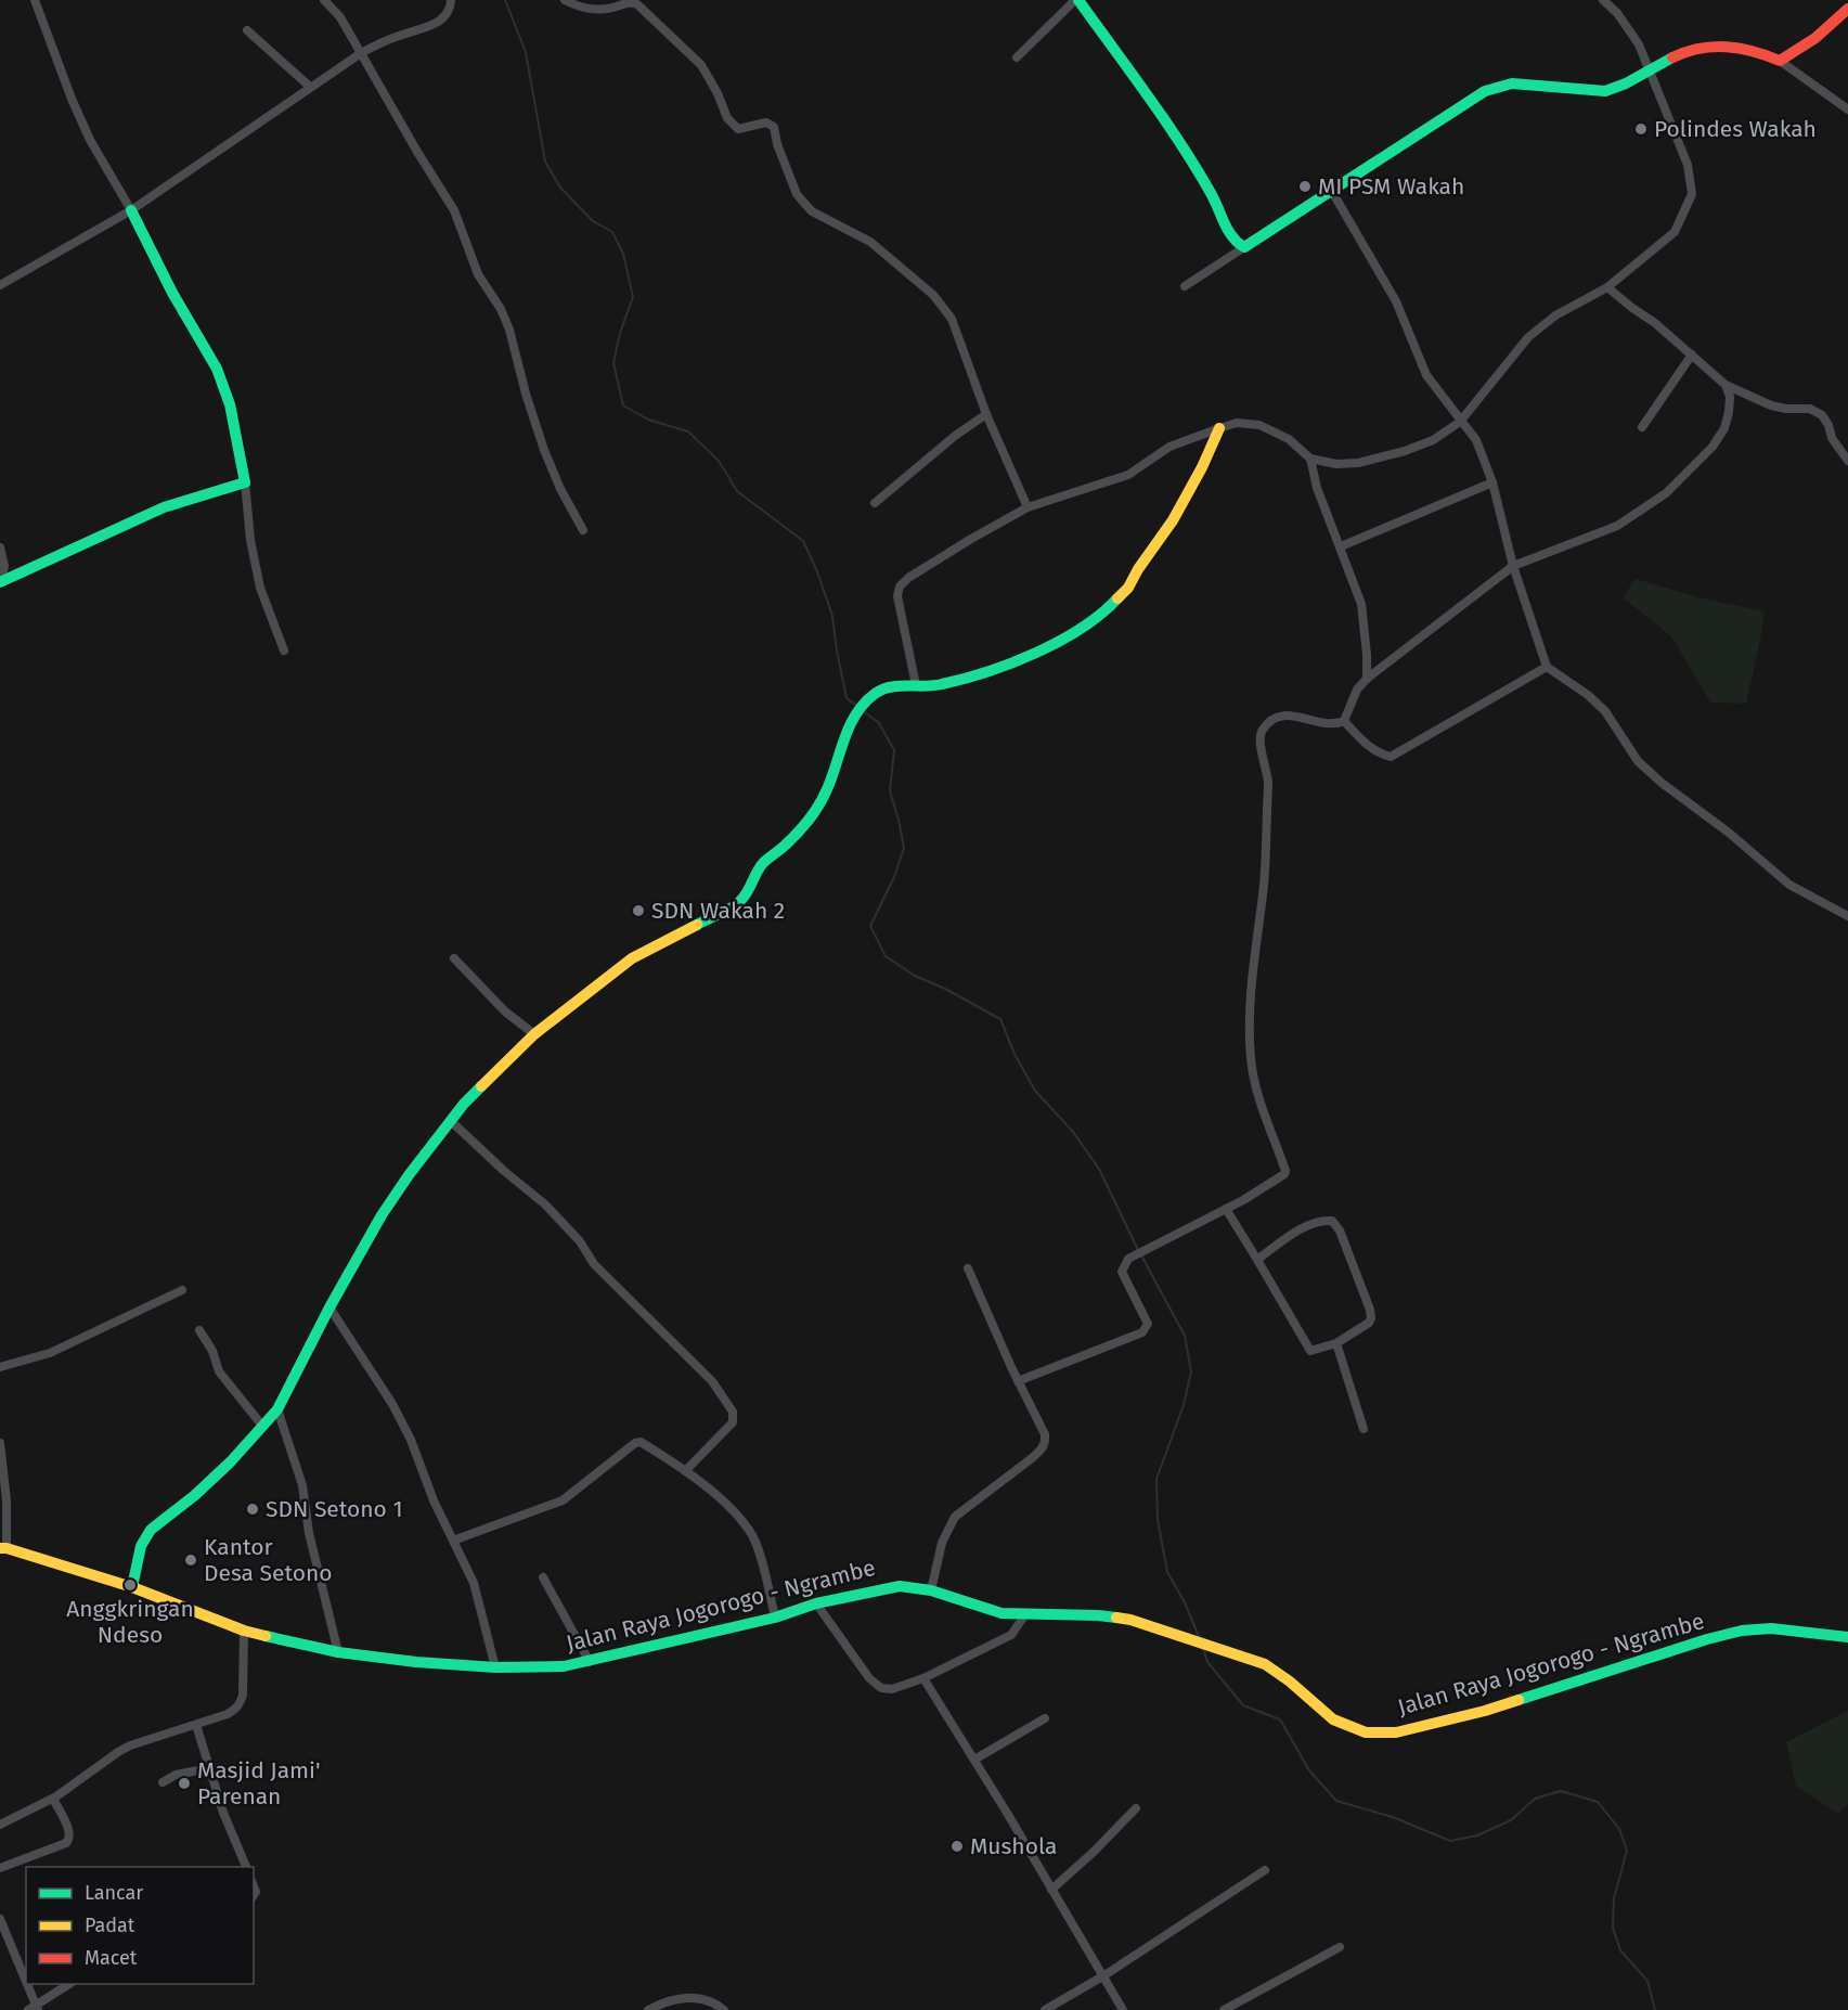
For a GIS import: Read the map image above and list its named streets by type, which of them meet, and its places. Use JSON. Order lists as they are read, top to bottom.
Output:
{
  "streets": {
    "street": ["Jalan Raya Jogorogo - Ngrambe"]
  },
  "places": [
    "Polindes Wakah",
    "MI PSM Wakah",
    "SDN Wakah 2",
    "SDN Setono 1",
    "Kantor Desa Setono",
    "Anggkringan Ndeso",
    "Masjid Jami' Parenan",
    "Mushola"
  ],
  "legend": ["Lancar", "Padat", "Macet"]
}
